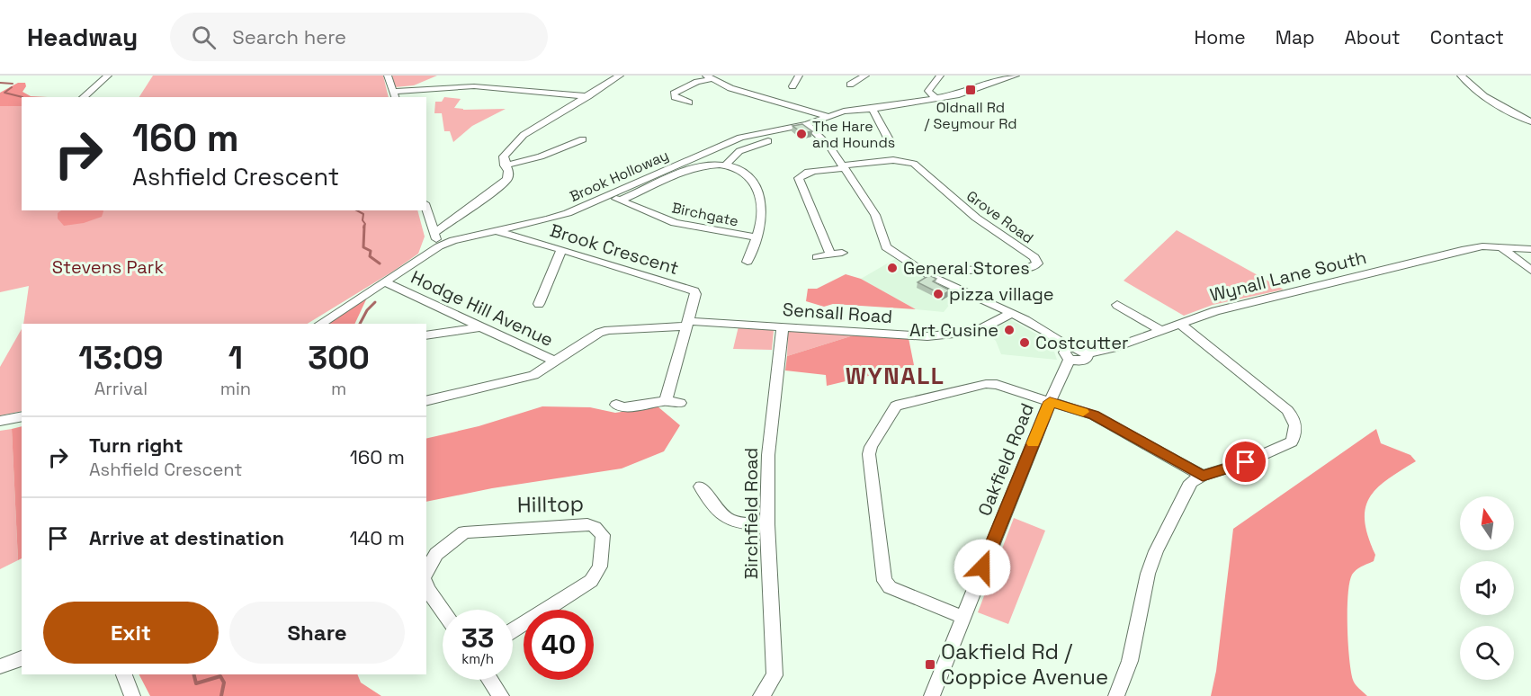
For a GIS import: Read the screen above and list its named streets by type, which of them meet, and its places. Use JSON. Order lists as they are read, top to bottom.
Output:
{
  "streets": {
    "street": [
      "Brook Holloway",
      "Birchgate",
      "Grove Road",
      "Brook Crescent",
      "Wynall Lane South",
      "Hodge Hill Avenue",
      "Sensall Road",
      "Oakfield Road",
      "Hilltop",
      "Birchfield Road"
    ]
  },
  "crossings": [
    ["Brook Holloway", "Birchgate"],
    ["Brook Holloway", "Brook Crescent"],
    ["Brook Holloway", "Hodge Hill Avenue"],
    ["Brook Crescent", "Hodge Hill Avenue"],
    ["Brook Crescent", "Sensall Road"],
    ["Wynall Lane South", "Oakfield Road"],
    ["Hodge Hill Avenue", "Sensall Road"],
    ["Sensall Road", "Birchfield Road"]
  ],
  "districts": ["WYNALL"],
  "parks": ["Stevens Park"],
  "places": {
    "transit": ["Oldnall Rd / Seymour Rd", "Oakfield Rd / Coppice Avenue"],
    "other": [
      "The Hare and Hounds",
      "General Stores",
      "pizza village",
      "Art Cusine",
      "Costcutter"
    ]
  },
  "north": "top",
  "page": {
    "header": "Headway",
    "search": "Search here",
    "nav": [
      "Home",
      "Map",
      "About",
      "Contact"
    ],
    "turn": ["160 m", "Ashfield Crescent"],
    "eta": [
      "13:09",
      "Arrival",
      "1",
      "min",
      "300",
      "m"
    ],
    "list": [
      {
        "name": "Turn right",
        "note": "Ashfield Crescent",
        "value": "160 m"
      },
      {
        "name": "Arrive at destination",
        "value": "140 m"
      }
    ],
    "buttons": ["Exit", "Share"],
    "speed": "33 km/h",
    "limit": "40"
  }
}
